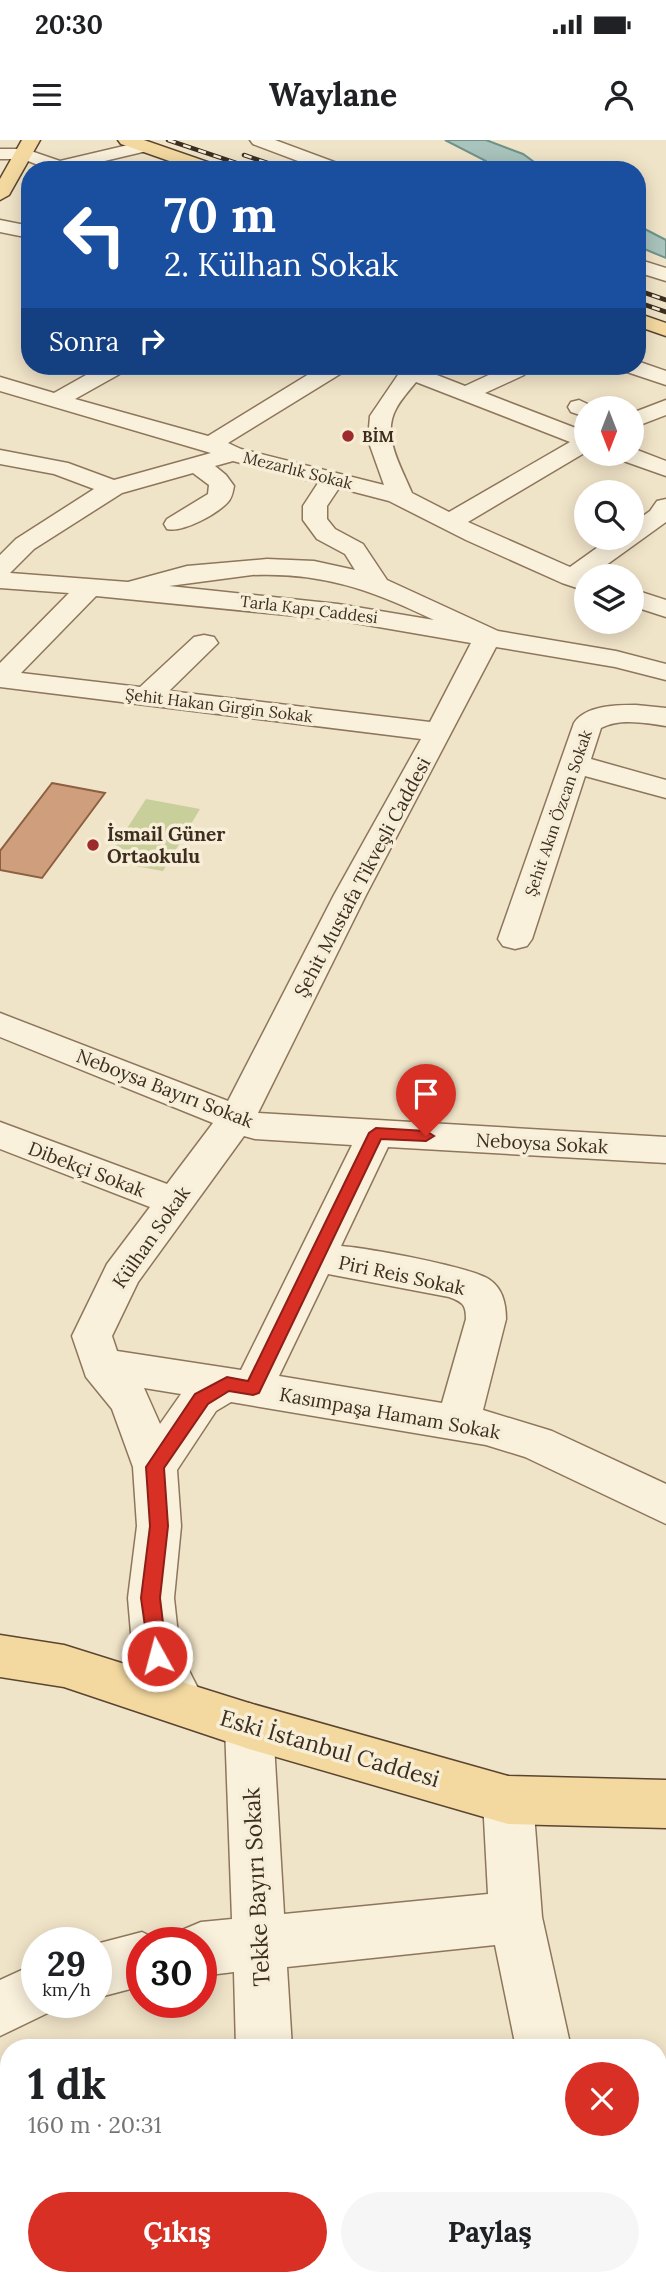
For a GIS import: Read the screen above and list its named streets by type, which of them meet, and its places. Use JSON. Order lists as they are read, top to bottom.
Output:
{
  "streets": {
    "main road": ["Eski İstanbul Caddesi"],
    "street": [
      "Mezarlık Sokak",
      "Tarla Kapı Caddesi",
      "Şehit Hakan Girgin Sokak",
      "Şehit Akın Özcan Sokak",
      "Şehit Mustafa Tikveşli Caddesi",
      "Neboysa Bayırı Sokak",
      "Neboysa Sokak",
      "Dibekçi Sokak",
      "Külhan Sokak",
      "Piri Reis Sokak",
      "Kasımpaşa Hamam Sokak",
      "Tekke Bayırı Sokak"
    ]
  },
  "crossings": [
    ["Tarla Kapı Caddesi", "Şehit Mustafa Tikveşli Caddesi"],
    ["Şehit Hakan Girgin Sokak", "Şehit Mustafa Tikveşli Caddesi"],
    ["Şehit Mustafa Tikveşli Caddesi", "Neboysa Bayırı Sokak"],
    ["Şehit Mustafa Tikveşli Caddesi", "Külhan Sokak"],
    ["Neboysa Bayırı Sokak", "Neboysa Sokak"],
    ["Neboysa Bayırı Sokak", "Külhan Sokak"],
    ["Dibekçi Sokak", "Külhan Sokak"],
    ["Külhan Sokak", "Kasımpaşa Hamam Sokak"],
    ["Piri Reis Sokak", "Kasımpaşa Hamam Sokak"],
    ["Eski İstanbul Caddesi", "Tekke Bayırı Sokak"]
  ],
  "places": ["BİM", "İsmail Güner Ortaokulu"],
  "north": "bottom",
  "page": {
    "status": "20:30",
    "header": "Waylane",
    "turn": ["70 m", "2. Külhan Sokak"],
    "then": "Sonra",
    "speed": "29 km/h",
    "limit": "30",
    "heading": ["1 dk", "160 m · 20:31"],
    "buttons": ["Çıkış", "Paylaş"]
  }
}
